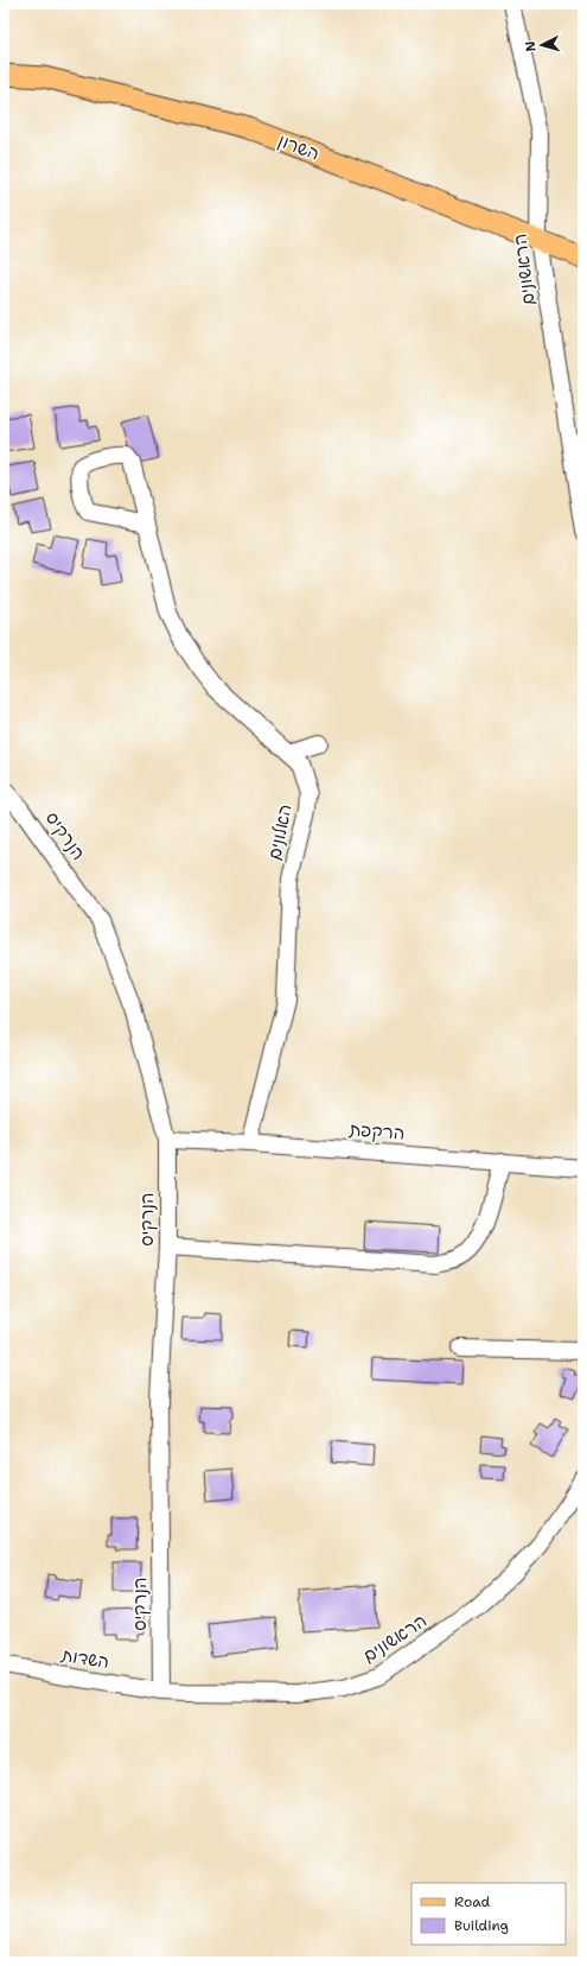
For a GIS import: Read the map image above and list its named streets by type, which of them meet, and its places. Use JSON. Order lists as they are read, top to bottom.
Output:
{
  "streets": {
    "main road": ["השרון"],
    "street": [
      "הראשונים",
      "האלונים",
      "הנרקיס",
      "הרקפת",
      "השדות"
    ]
  },
  "crossings": [
    ["השרון", "הראשונים"],
    ["הראשונים", "הנרקיס"],
    ["הראשונים", "השדות"],
    ["האלונים", "הרקפת"],
    ["הנרקיס", "הרקפת"],
    ["הנרקיס", "השדות"]
  ],
  "legend": ["Road", "Building"],
  "north": "left"
}
